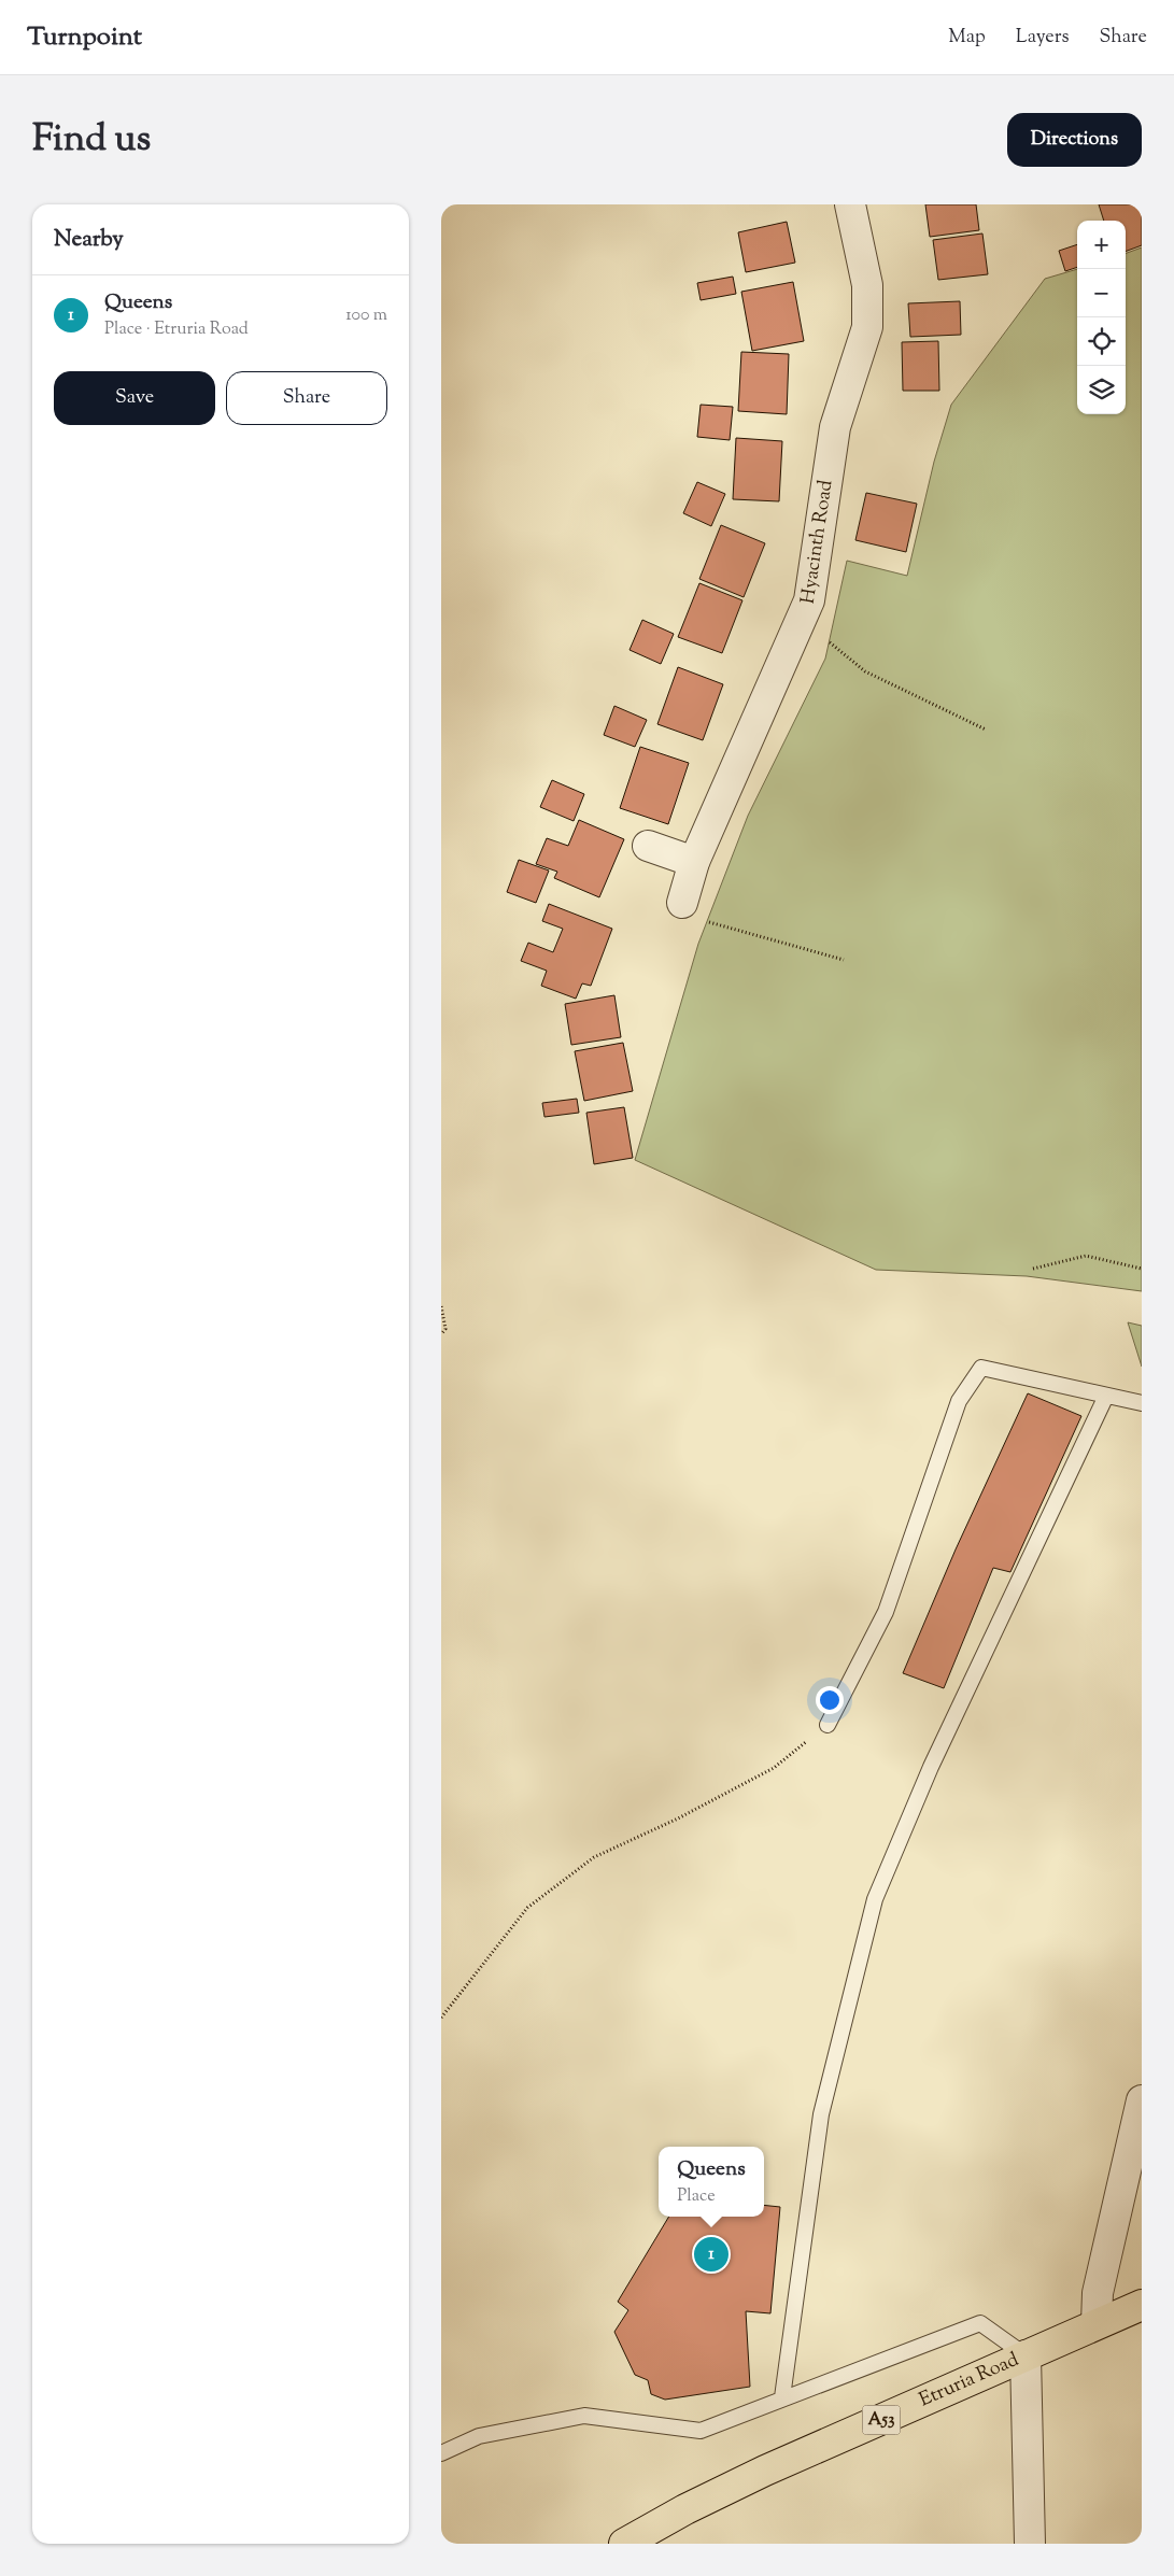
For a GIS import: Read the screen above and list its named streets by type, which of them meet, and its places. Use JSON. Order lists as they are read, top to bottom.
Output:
{
  "streets": {
    "highway": ["Etruria Road", "A53"],
    "street": ["Hyacinth Road"]
  },
  "page": {
    "header": "Turnpoint",
    "nav": ["Map", "Layers", "Share"],
    "title": "Find us",
    "buttons": [
      "Directions",
      ["Save", "Share"]
    ],
    "heading": "Nearby",
    "map_buttons": ["+", "−"],
    "list": [
      {
        "mark": "1",
        "name": "Queens",
        "note": "Place · Etruria Road",
        "value": "100 m"
      }
    ],
    "popup": ["Queens", "Place"],
    "pins": "1"
  }
}
